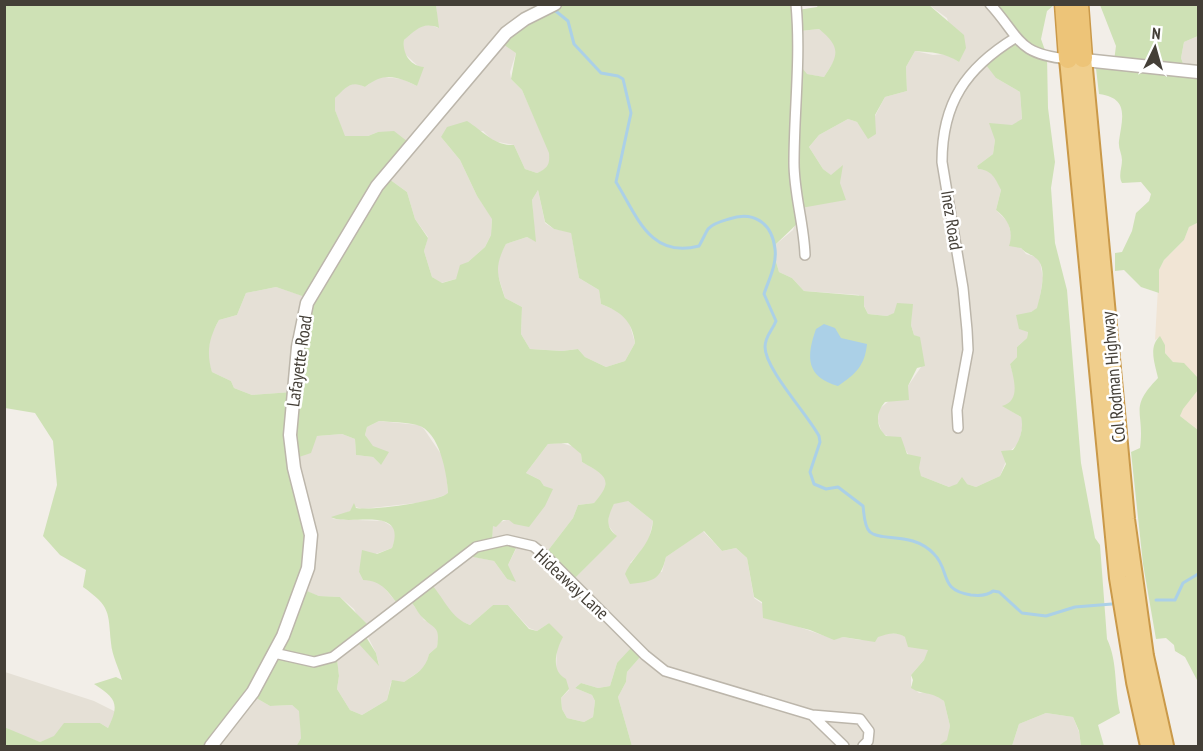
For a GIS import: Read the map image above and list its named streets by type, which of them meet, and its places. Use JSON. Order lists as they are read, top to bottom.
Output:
{
  "streets": {
    "highway": ["Col Rodman Highway"],
    "street": ["Inez Road", "Lafayette Road", "Hideaway Lane"]
  },
  "crossings": [
    ["Lafayette Road", "Hideaway Lane"]
  ],
  "north": "top"
}
